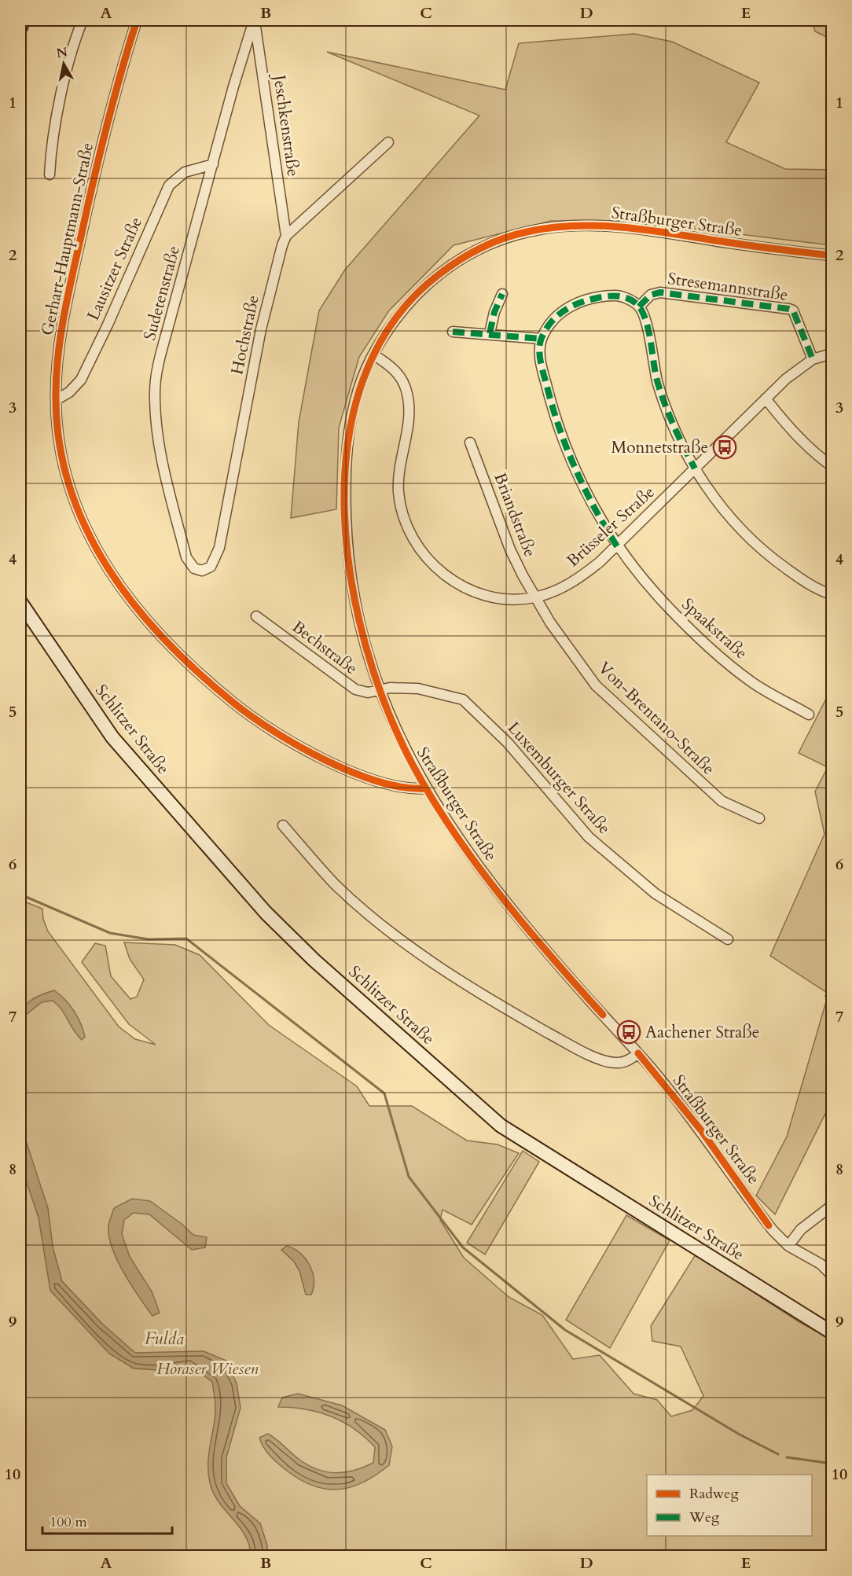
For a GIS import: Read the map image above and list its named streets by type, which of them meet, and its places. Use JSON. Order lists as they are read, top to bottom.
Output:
{
  "streets": {
    "main road": ["Schlitzer Straße"],
    "street": [
      "Jeschkenstraße",
      "Straßburger Straße",
      "Gerhart-Hauptmann-Straße",
      "Lausitzer Straße",
      "Stresemannstraße",
      "Sudetenstraße",
      "Hochstraße",
      "Briandstraße",
      "Brüsseler Straße",
      "Spaakstraße",
      "Bechstraße",
      "Von-Brentano-Straße",
      "Luxemburger Straße"
    ]
  },
  "crossings": [
    ["Jeschkenstraße", "Sudetenstraße"],
    ["Jeschkenstraße", "Hochstraße"],
    ["Straßburger Straße", "Gerhart-Hauptmann-Straße"],
    ["Straßburger Straße", "Brüsseler Straße"],
    ["Straßburger Straße", "Bechstraße"],
    ["Straßburger Straße", "Luxemburger Straße"],
    ["Gerhart-Hauptmann-Straße", "Lausitzer Straße"],
    ["Lausitzer Straße", "Sudetenstraße"],
    ["Stresemannstraße", "Brüsseler Straße"],
    ["Sudetenstraße", "Hochstraße"],
    ["Briandstraße", "Brüsseler Straße"],
    ["Briandstraße", "Von-Brentano-Straße"],
    ["Brüsseler Straße", "Spaakstraße"],
    ["Brüsseler Straße", "Von-Brentano-Straße"],
    ["Bechstraße", "Luxemburger Straße"]
  ],
  "water": ["Fulda"],
  "parks": ["Horaser Wiesen"],
  "places": {
    "bus stop": ["Monnetstraße", "Aachener Straße"]
  },
  "legend": ["Radweg", "Weg"],
  "scale_bar": "100 m",
  "north": "top",
  "grid": {
    "columns": [
      "A",
      "B",
      "C",
      "D",
      "E"
    ],
    "rows": [
      "1",
      "2",
      "3",
      "4",
      "5",
      "6",
      "7",
      "8",
      "9",
      "10"
    ]
  }
}
